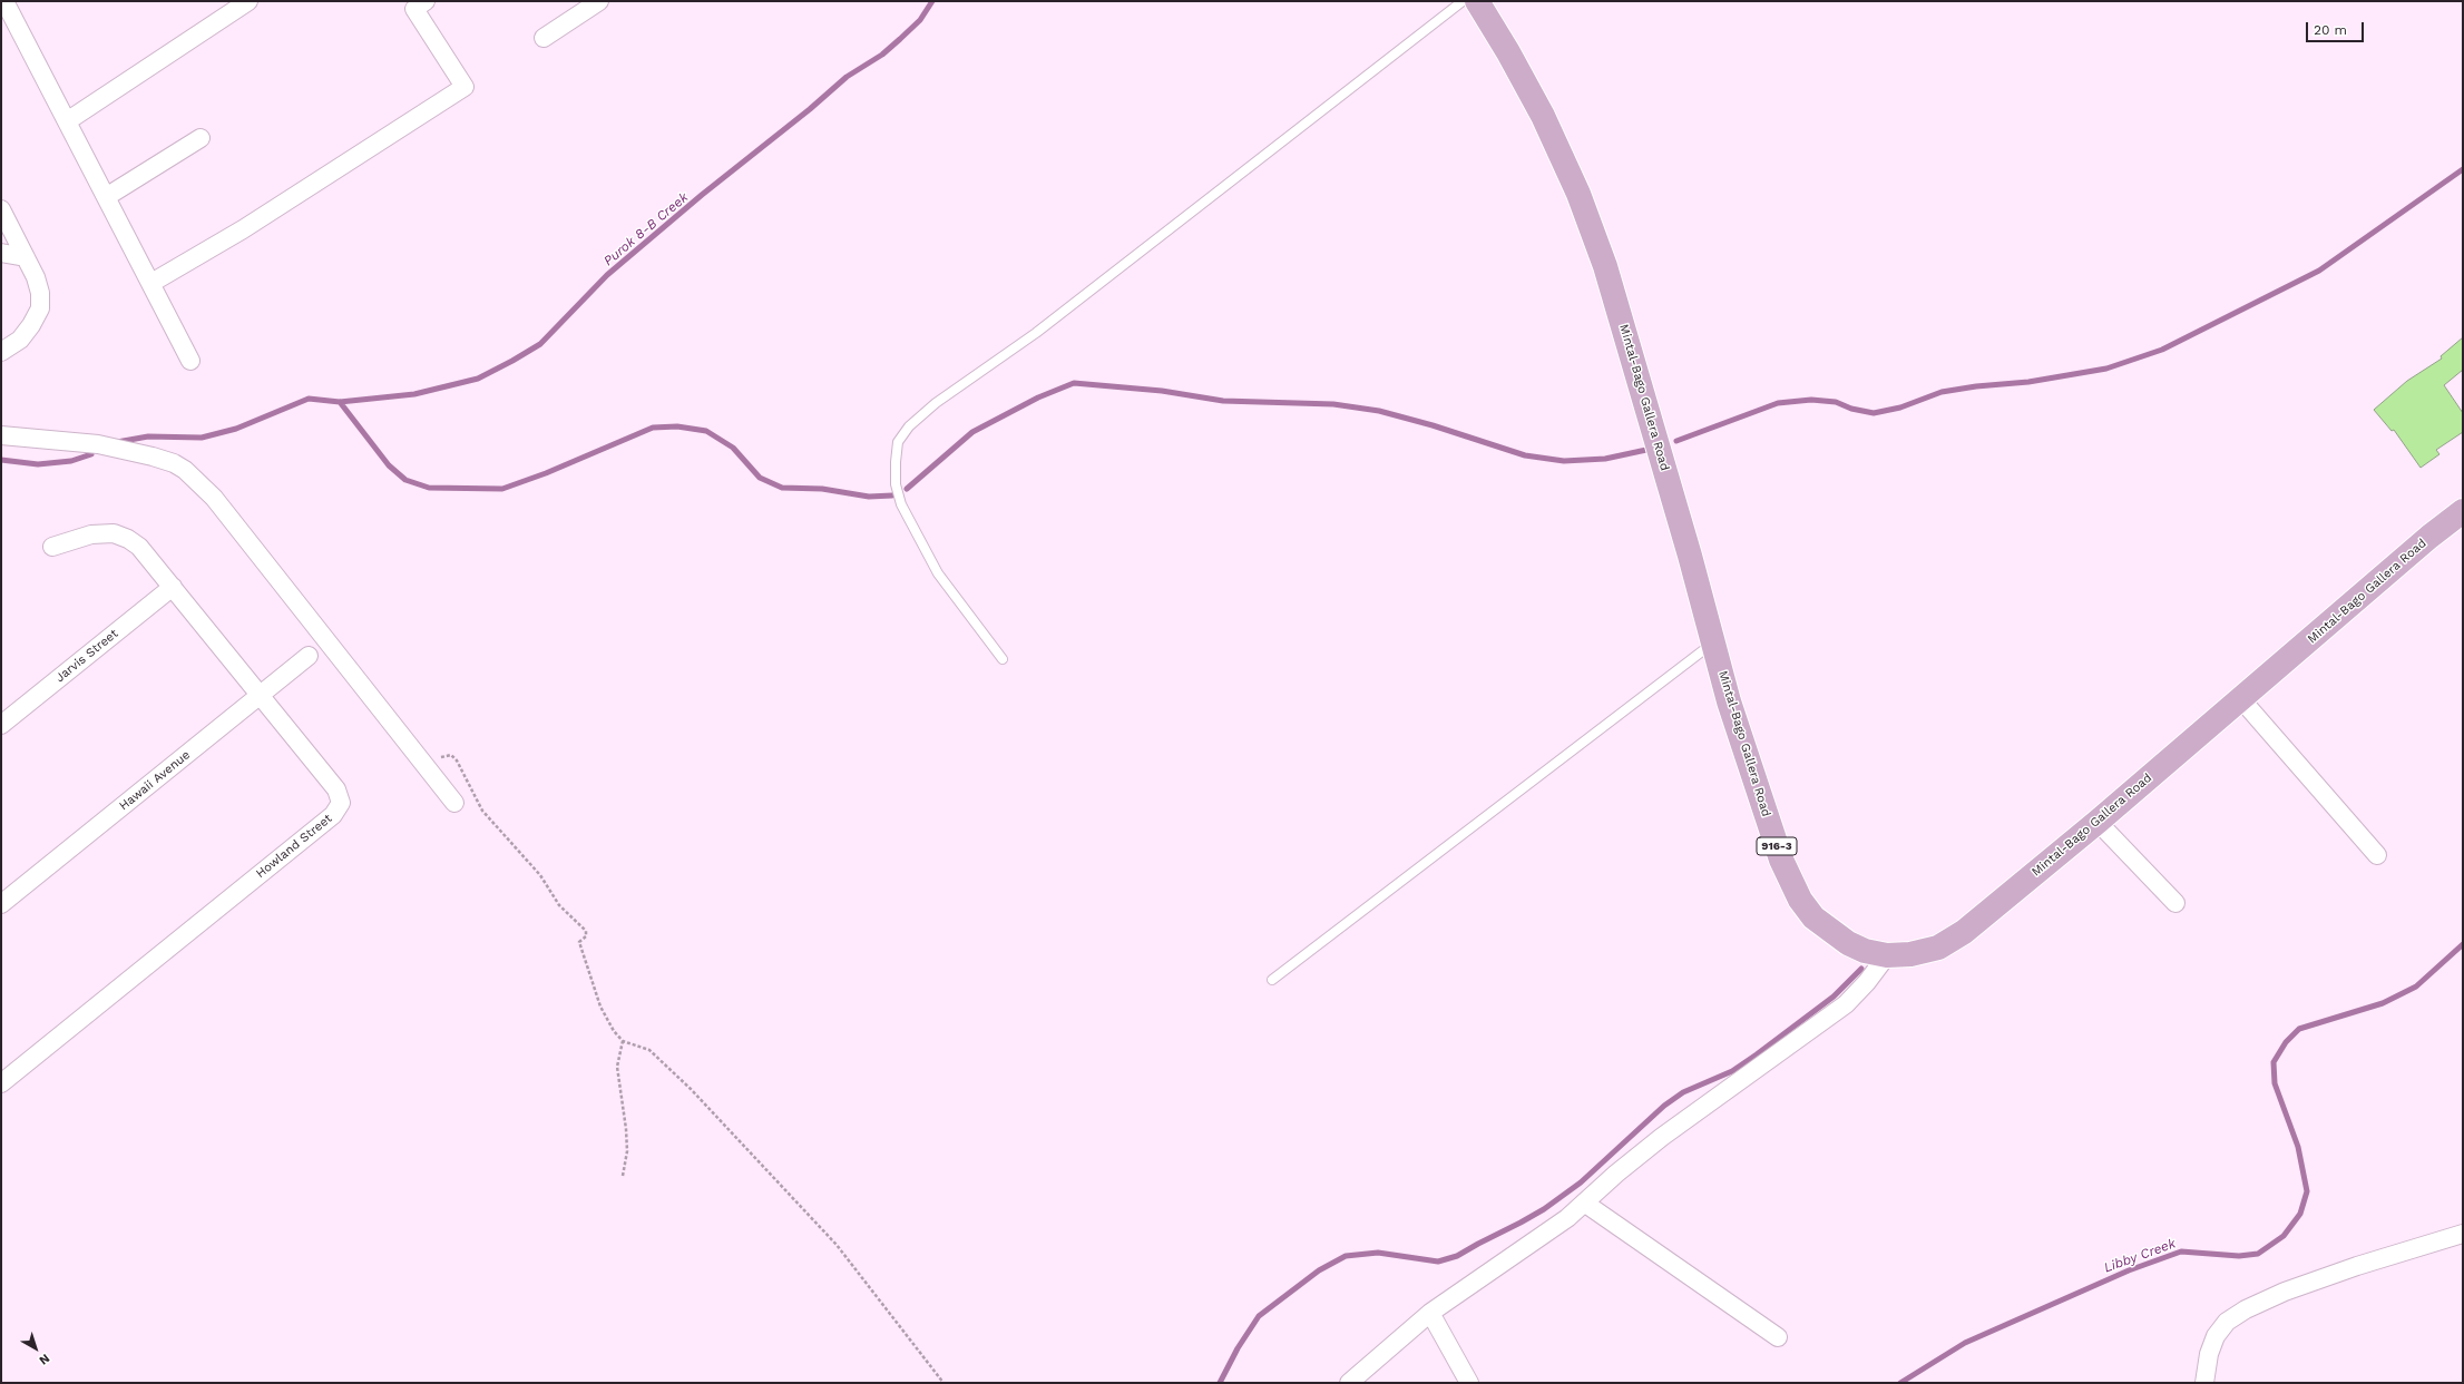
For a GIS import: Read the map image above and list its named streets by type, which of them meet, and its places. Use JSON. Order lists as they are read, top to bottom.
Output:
{
  "streets": {
    "main road": ["Mintal-Bago Gallera Road", "916-3"],
    "street": ["Jarvis Street", "Hawaii Avenue", "Howland Street"]
  },
  "crossings": [
    ["Jarvis Street", "Howland Street"],
    ["Hawaii Avenue", "Howland Street"]
  ],
  "water": ["Purok 8-B Creek", "Libby Creek"],
  "scale_bar": "20 m",
  "north": "bottom right"
}
